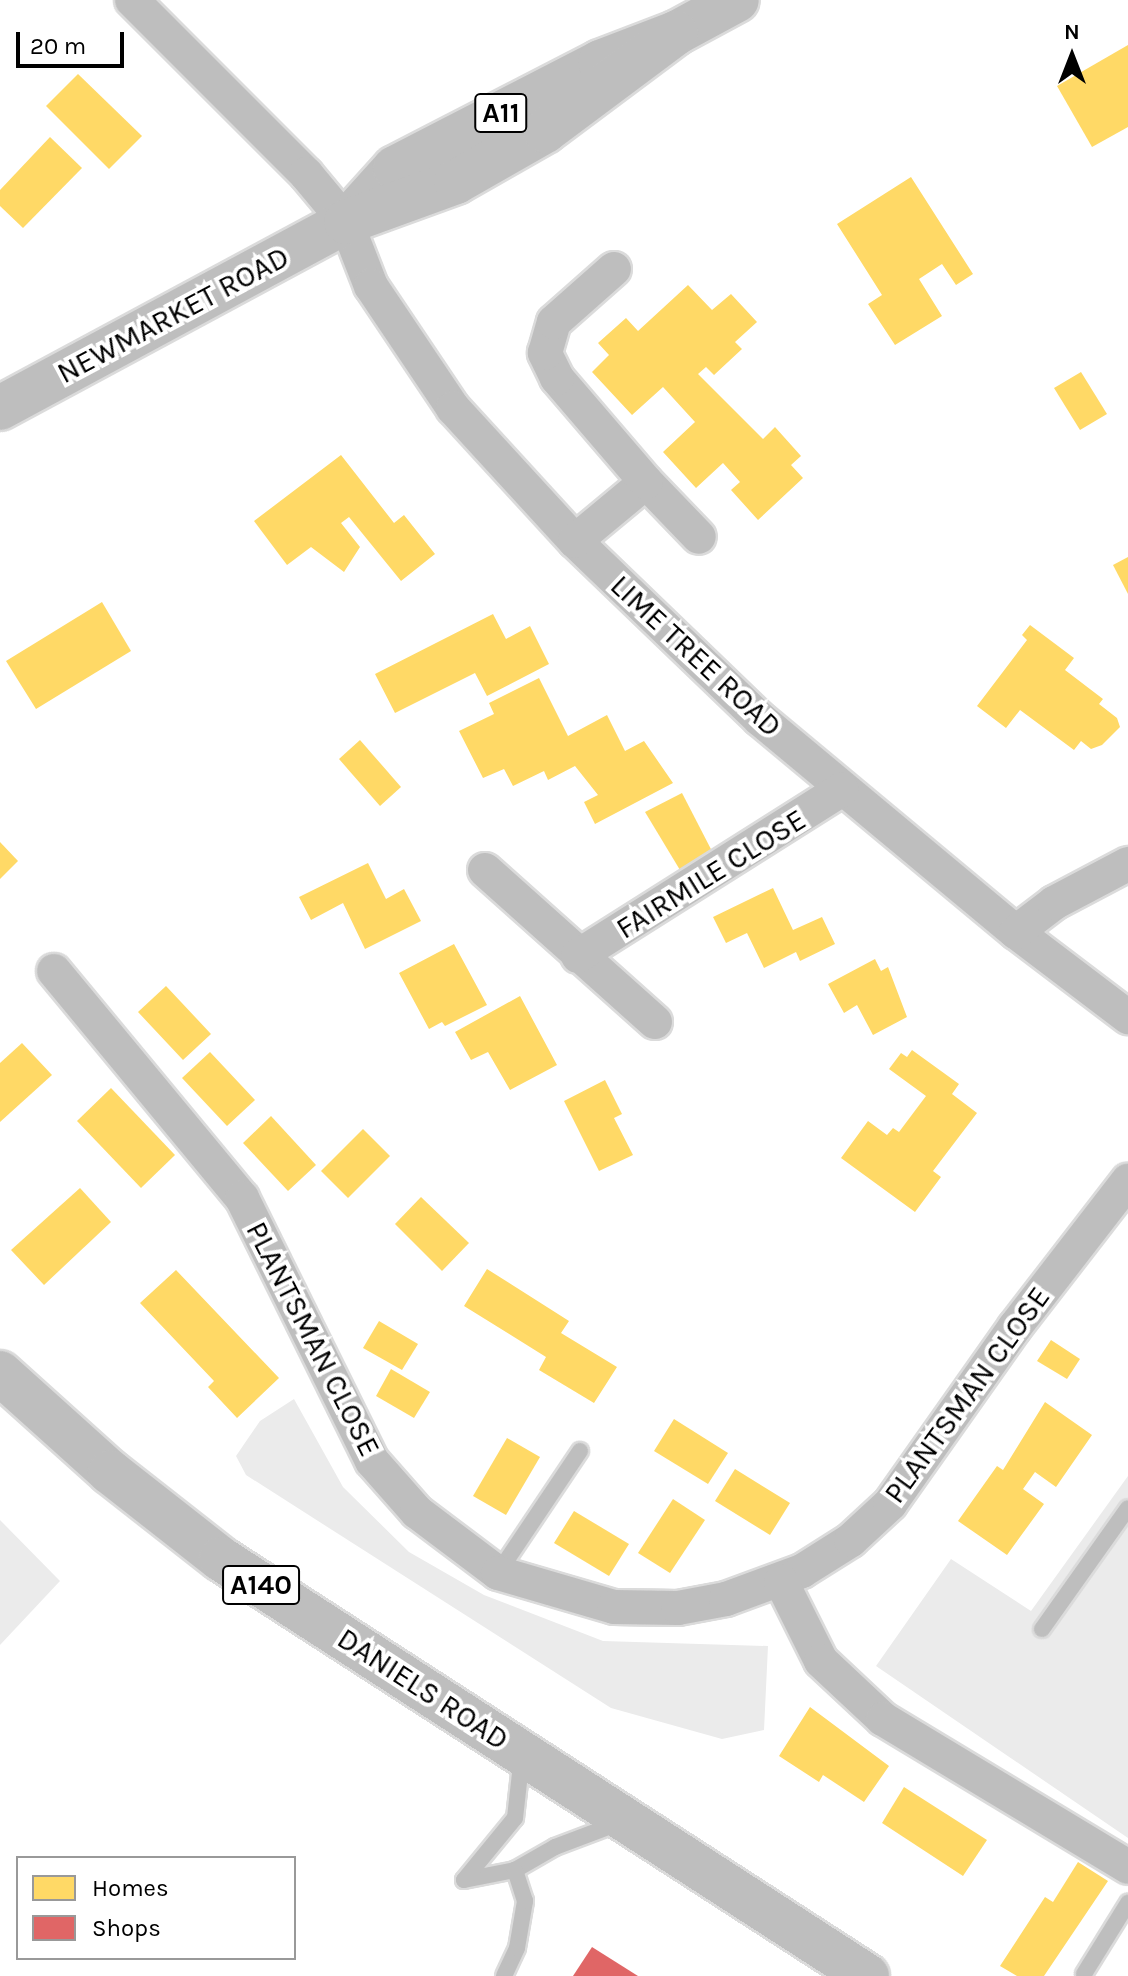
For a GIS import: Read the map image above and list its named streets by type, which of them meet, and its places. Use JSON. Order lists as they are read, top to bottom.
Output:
{
  "streets": {
    "main road": [
      "A11",
      "NEWMARKET ROAD",
      "A140",
      "DANIELS ROAD"
    ],
    "street": ["LIME TREE ROAD", "FAIRMILE CLOSE", "PLANTSMAN CLOSE"]
  },
  "crossings": [
    ["NEWMARKET ROAD", "LIME TREE ROAD"],
    ["LIME TREE ROAD", "FAIRMILE CLOSE"]
  ],
  "legend": ["Homes", "Shops"],
  "scale_bar": "20 m",
  "north": "top"
}
